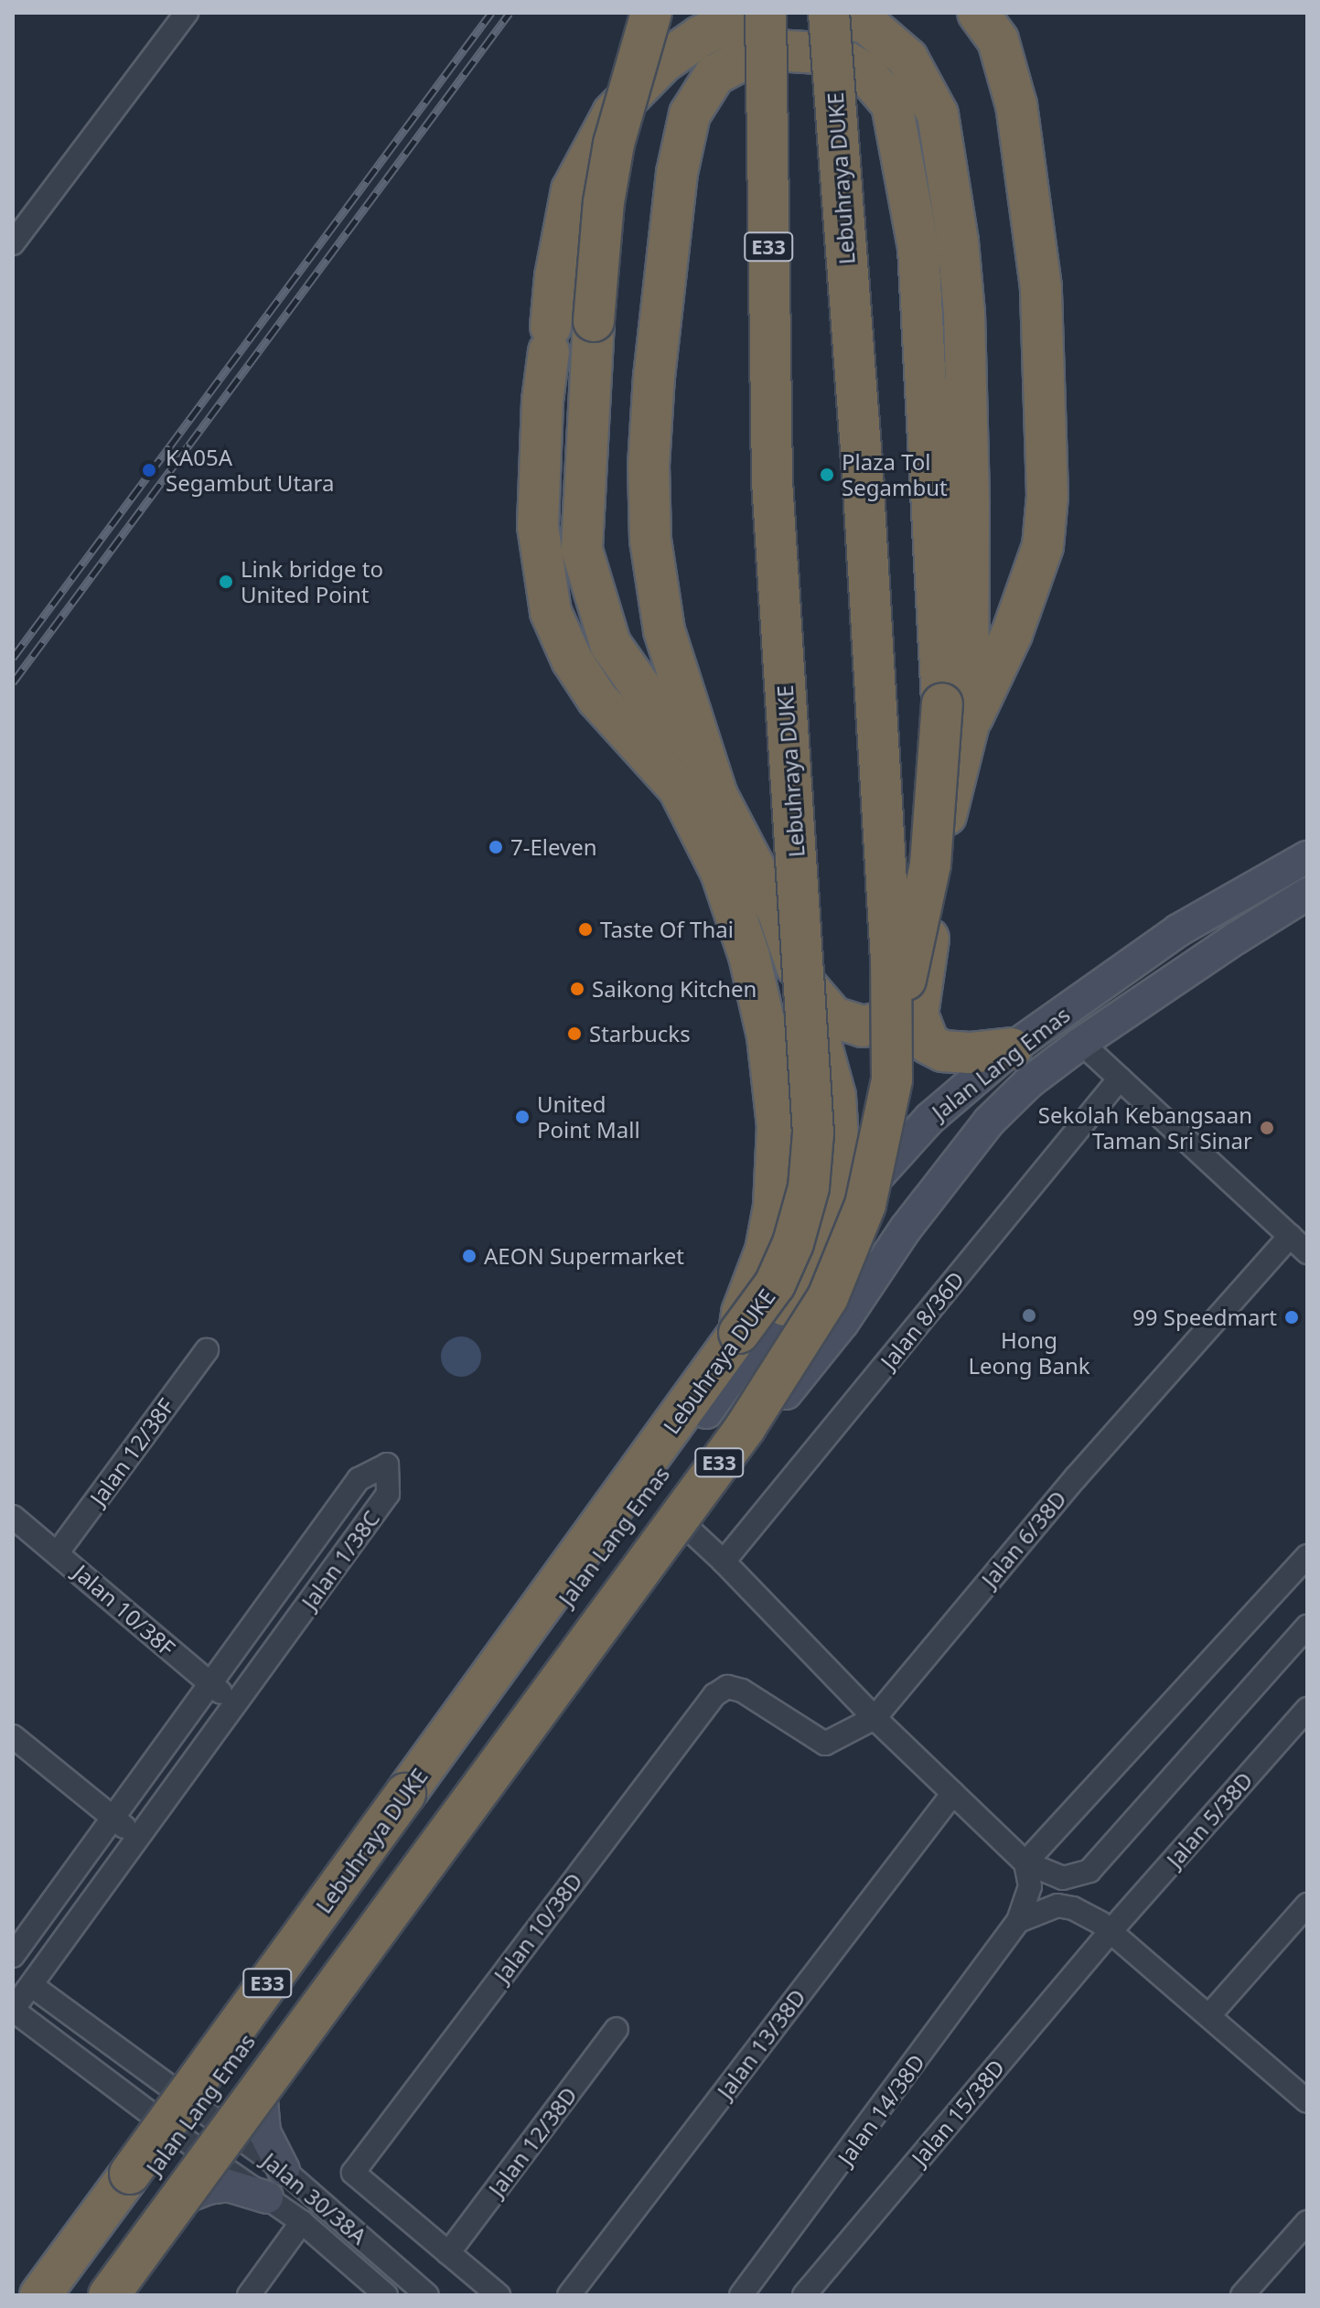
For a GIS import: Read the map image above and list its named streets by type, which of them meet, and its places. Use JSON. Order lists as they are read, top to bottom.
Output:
{
  "streets": {
    "highway": ["Lebuhraya DUKE", "E33"],
    "main road": ["Jalan Lang Emas"],
    "street": [
      "Jalan 8/36D",
      "Jalan 12/38F",
      "Jalan 6/38D",
      "Jalan 1/38C",
      "Jalan 10/38F",
      "Jalan 5/38D",
      "Jalan 10/38D",
      "Jalan 13/38D",
      "Jalan 14/38D",
      "Jalan 15/38D",
      "Jalan 12/38D",
      "Jalan 30/38A"
    ]
  },
  "crossings": [
    ["Lebuhraya DUKE", "Jalan Lang Emas"],
    ["Jalan Lang Emas", "Jalan 30/38A"],
    ["Jalan 12/38F", "Jalan 10/38F"],
    ["Jalan 6/38D", "Jalan 10/38D"],
    ["Jalan 1/38C", "Jalan 10/38F"],
    ["Jalan 1/38C", "Jalan 30/38A"],
    ["Jalan 5/38D", "Jalan 15/38D"],
    ["Jalan 10/38D", "Jalan 12/38D"]
  ],
  "places": [
    "KA05A Segambut Utara",
    "Plaza Tol Segambut",
    "Link bridge to United Point",
    "7-Eleven",
    "Taste Of Thai",
    "Saikong Kitchen",
    "Starbucks",
    "United Point Mall",
    "Sekolah Kebangsaan Taman Sri Sinar",
    "AEON Supermarket",
    "Hong Leong Bank",
    "99 Speedmart"
  ]
}
